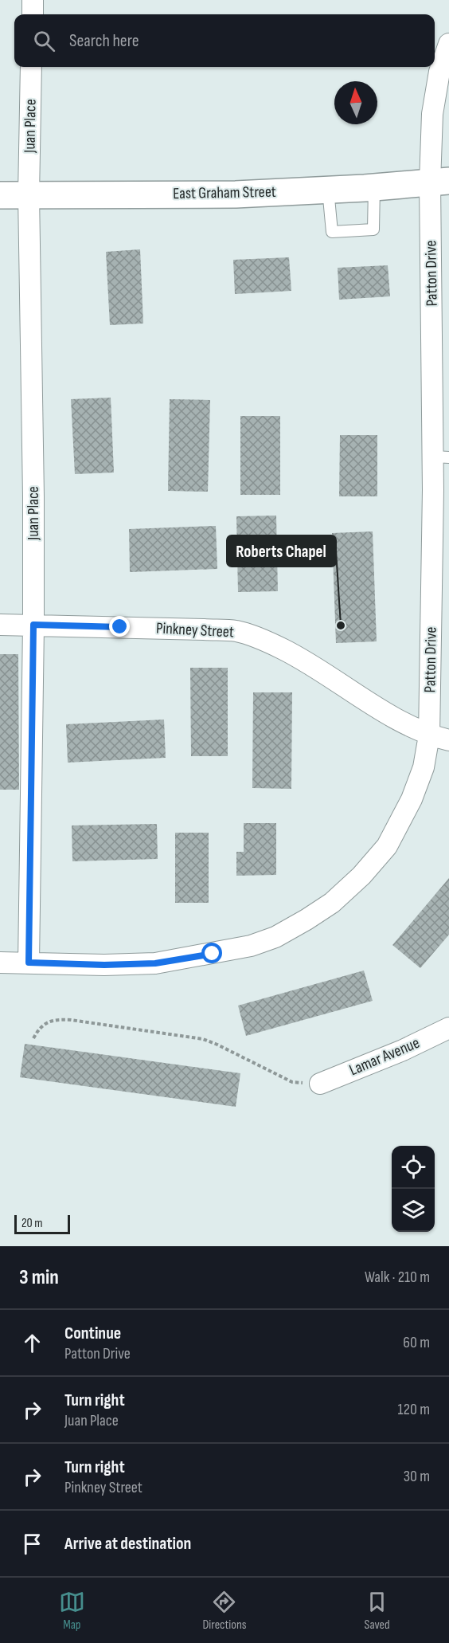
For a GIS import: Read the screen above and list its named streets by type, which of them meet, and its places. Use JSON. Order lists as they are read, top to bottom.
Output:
{
  "streets": {
    "street": [
      "Juan Place",
      "East Graham Street",
      "Patton Drive",
      "Pinkney Street",
      "Lamar Avenue"
    ]
  },
  "crossings": [
    ["Juan Place", "East Graham Street"],
    ["Juan Place", "Patton Drive"],
    ["Juan Place", "Pinkney Street"],
    ["East Graham Street", "Patton Drive"],
    ["Patton Drive", "Pinkney Street"]
  ],
  "places": ["Roberts Chapel"],
  "scale_bar": "20 m",
  "north": "top",
  "page": {
    "search": "Search here",
    "scale": "20 m",
    "heading": ["3 min", "Walk · 210 m"],
    "list": [
      ["Continue", "Patton Drive", "60 m"],
      ["Turn right", "Juan Place", "120 m"],
      ["Turn right", "Pinkney Street", "30 m"],
      "Arrive at destination"
    ],
    "nav": ["Map", "Directions", "Saved"]
  }
}
